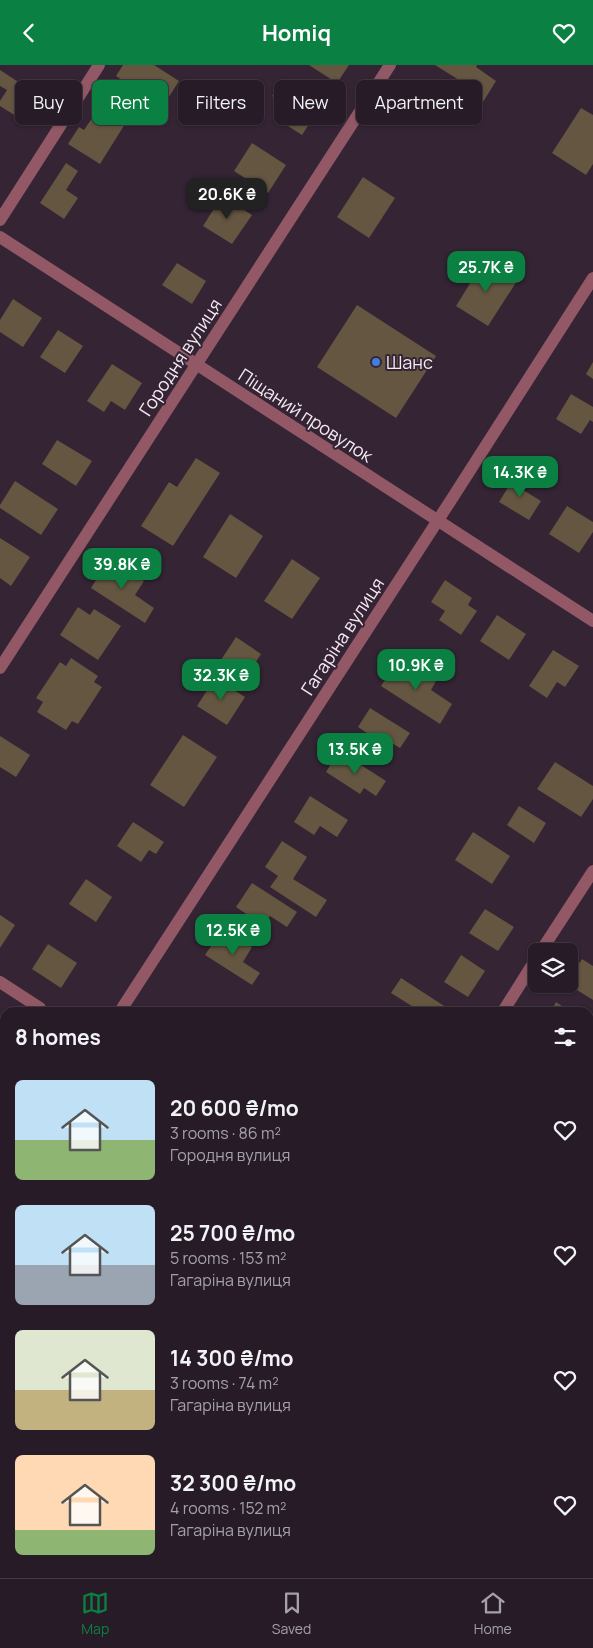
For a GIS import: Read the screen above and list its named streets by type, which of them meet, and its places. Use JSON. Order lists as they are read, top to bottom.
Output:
{
  "streets": {
    "street": ["Городня вулиця", "Піщаний провулок", "Гагаріна вулиця"]
  },
  "crossings": [
    ["Городня вулиця", "Піщаний провулок"],
    ["Піщаний провулок", "Гагаріна вулиця"]
  ],
  "places": ["Шанс"],
  "page": {
    "header": "Homiq",
    "chip": [
      "Buy",
      "Rent",
      "Filters",
      "New",
      "Apartment"
    ],
    "price": [
      "20.6K ₴",
      "25.7K ₴",
      "14.3K ₴",
      "39.8K ₴",
      "10.9K ₴",
      "32.3K ₴",
      "13.5K ₴",
      "12.5K ₴"
    ],
    "heading": "8 homes",
    "list": [
      {
        "name": "20 600 ₴/mo",
        "note": "3 rooms · 86 m² · Городня вулиця"
      },
      {
        "name": "25 700 ₴/mo",
        "note": "5 rooms · 153 m² · Гагаріна вулиця"
      },
      {
        "name": "14 300 ₴/mo",
        "note": "3 rooms · 74 m² · Гагаріна вулиця"
      },
      {
        "name": "32 300 ₴/mo",
        "note": "4 rooms · 152 m² · Гагаріна вулиця"
      }
    ],
    "tabs": ["Map", "Saved", "Home"]
  }
}
